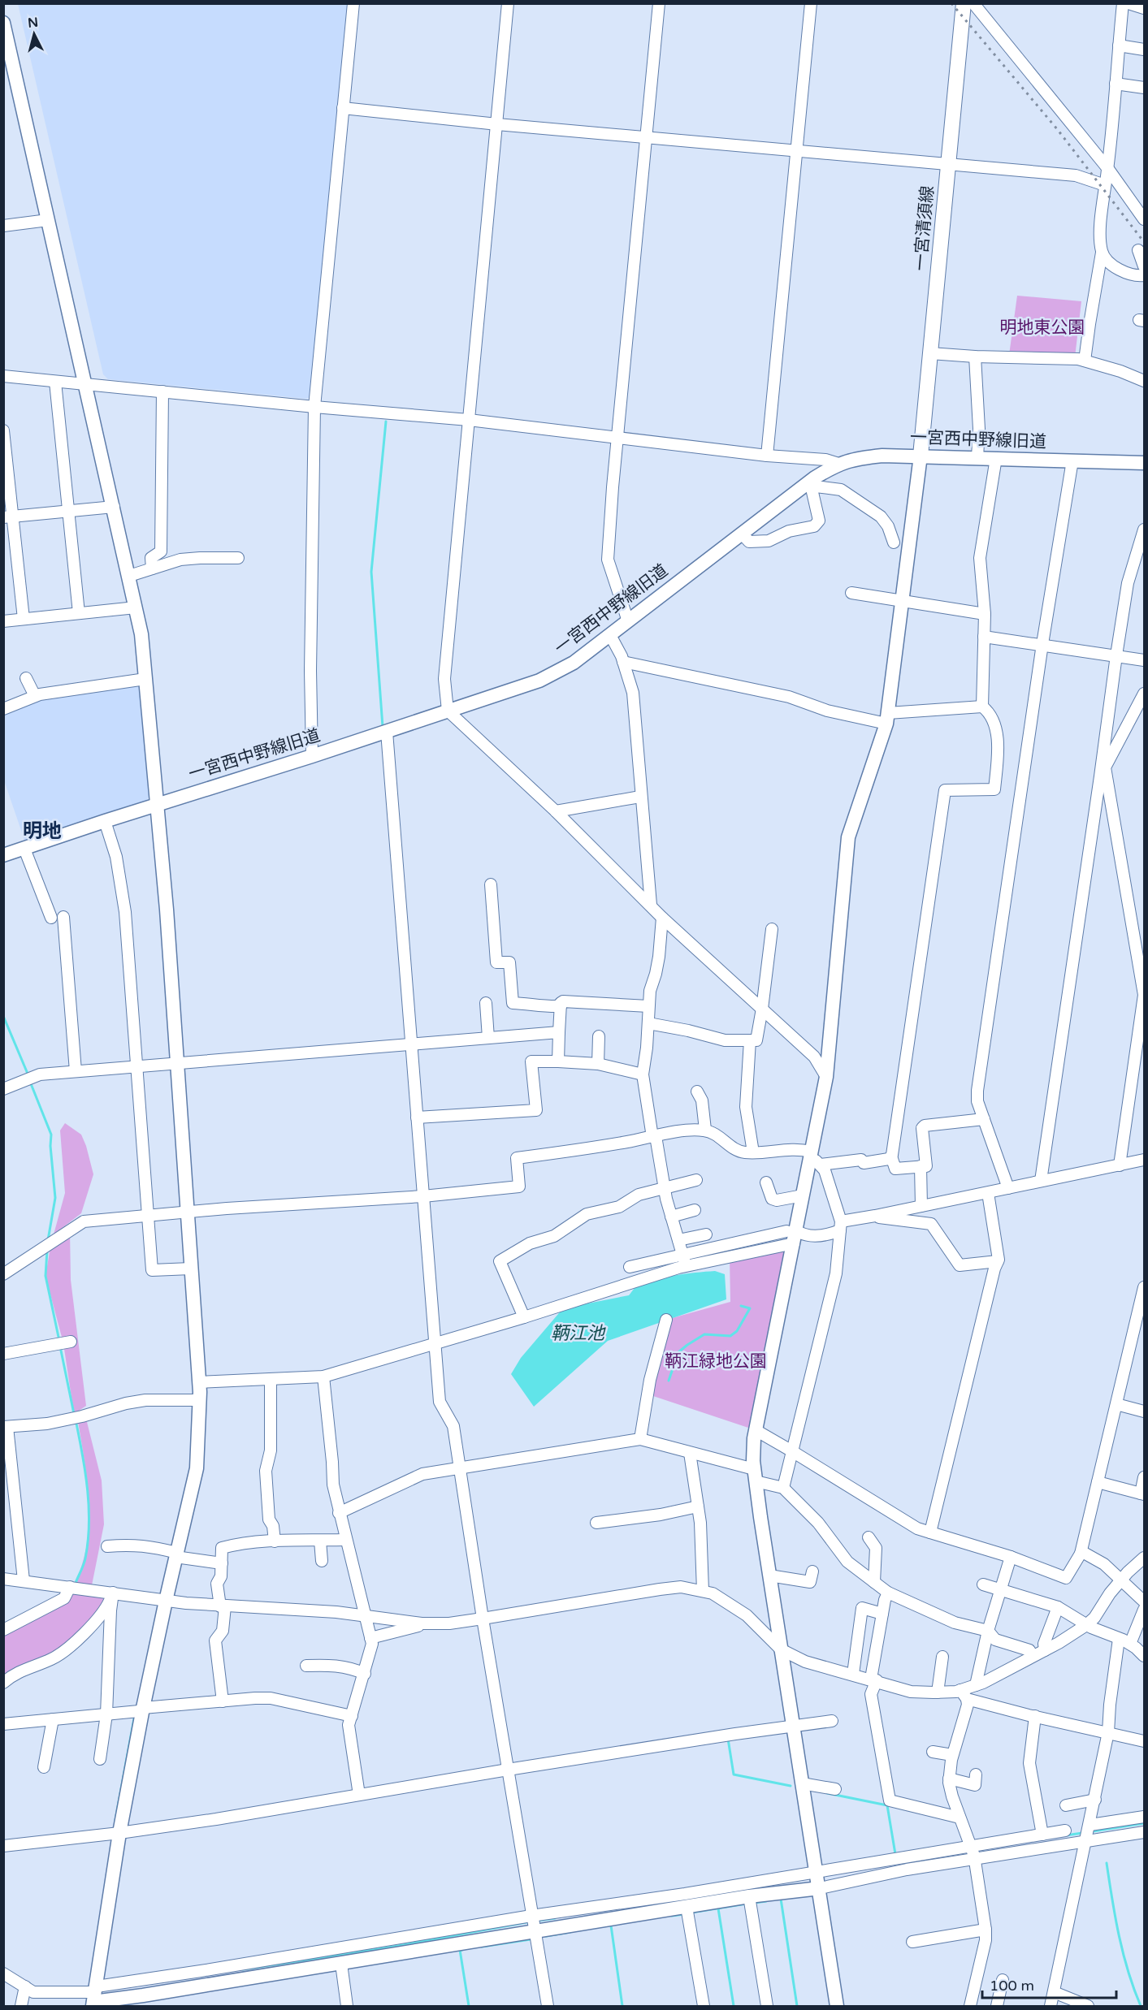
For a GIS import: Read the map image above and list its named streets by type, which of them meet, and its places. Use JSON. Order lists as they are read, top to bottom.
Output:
{
  "streets": {
    "main road": ["一宮清須線"],
    "street": ["一宮西中野線旧道"]
  },
  "crossings": [
    ["一宮清須線", "一宮西中野線旧道"]
  ],
  "districts": ["明地"],
  "water": ["鞆江池"],
  "parks": ["明地東公園", "鞆江緑地公園"],
  "scale_bar": "100 m",
  "north": "top"
}
